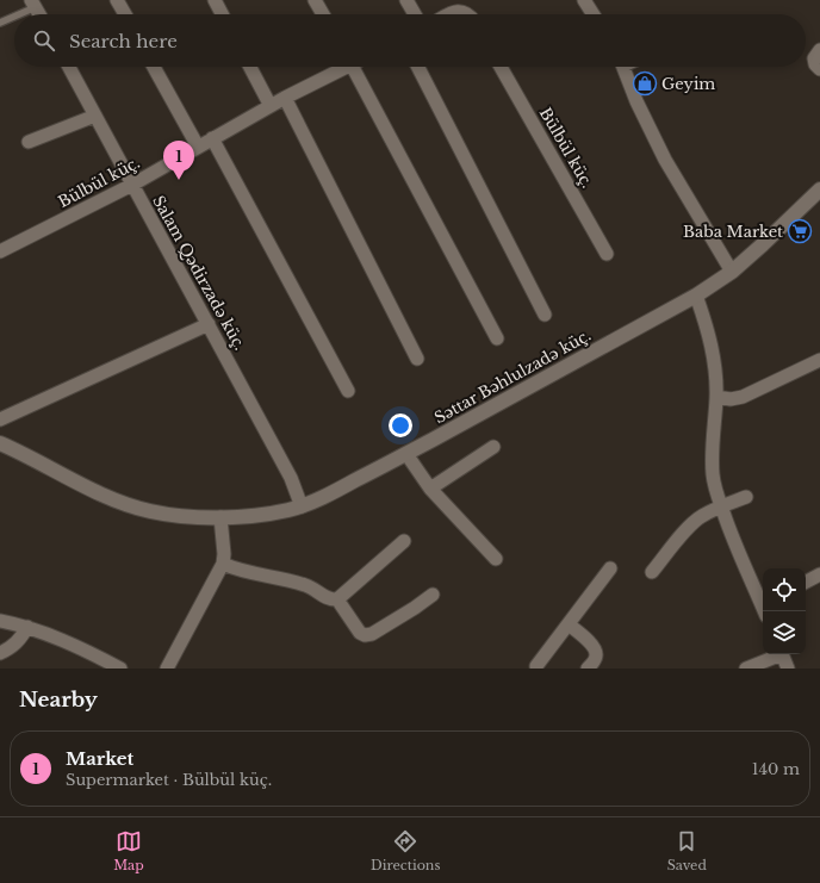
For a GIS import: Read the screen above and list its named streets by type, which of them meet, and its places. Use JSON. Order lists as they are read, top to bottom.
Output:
{
  "streets": {
    "street": ["Bülbül küç.", "Salam Qədirzadə küç.", "Səttar Bəhlulzadə küç."]
  },
  "crossings": [
    ["Bülbül küç.", "Salam Qədirzadə küç."],
    ["Salam Qədirzadə küç.", "Səttar Bəhlulzadə küç."]
  ],
  "places": {
    "shop": ["Geyim"],
    "supermarket": ["Baba Market"]
  },
  "page": {
    "search": "Search here",
    "pins": "1",
    "heading": "Nearby",
    "list": [
      {
        "mark": "1",
        "name": "Market",
        "note": "Supermarket · Bülbül küç.",
        "value": "140 m"
      }
    ],
    "nav": ["Map", "Directions", "Saved"]
  }
}
